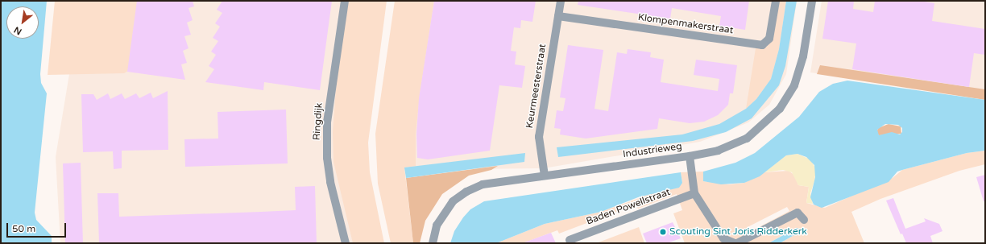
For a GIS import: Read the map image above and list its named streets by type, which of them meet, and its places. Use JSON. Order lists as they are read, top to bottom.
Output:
{
  "streets": {
    "street": [
      "Klompenmakerstraat",
      "Keurmeesterstraat",
      "Ringdijk",
      "Industrieweg",
      "Baden Powellstraat"
    ]
  },
  "crossings": [
    ["Klompenmakerstraat", "Keurmeesterstraat"],
    ["Keurmeesterstraat", "Industrieweg"]
  ],
  "places": ["Scouting Sint Joris Ridderkerk"],
  "scale_bar": "50 m",
  "north": "bottom left"
}
